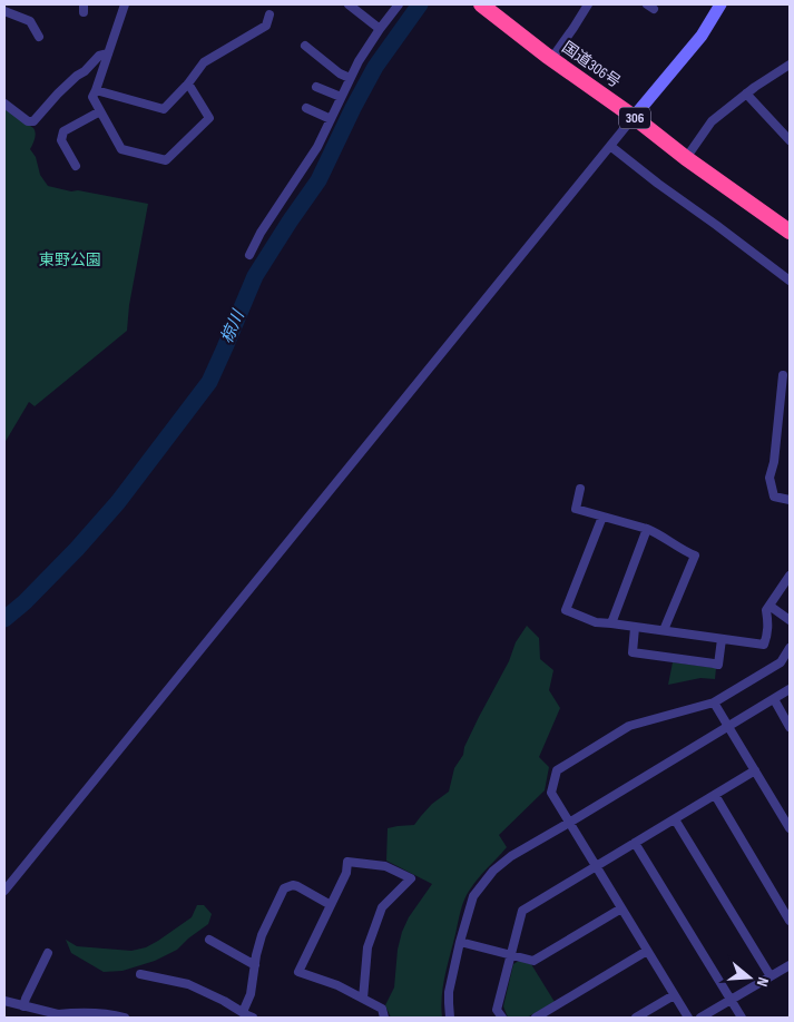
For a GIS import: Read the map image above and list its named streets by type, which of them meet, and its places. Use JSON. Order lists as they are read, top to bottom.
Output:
{
  "streets": {
    "highway": ["国道306号", "306"]
  },
  "water": ["椋川"],
  "parks": ["東野公園"],
  "north": "right"
}
